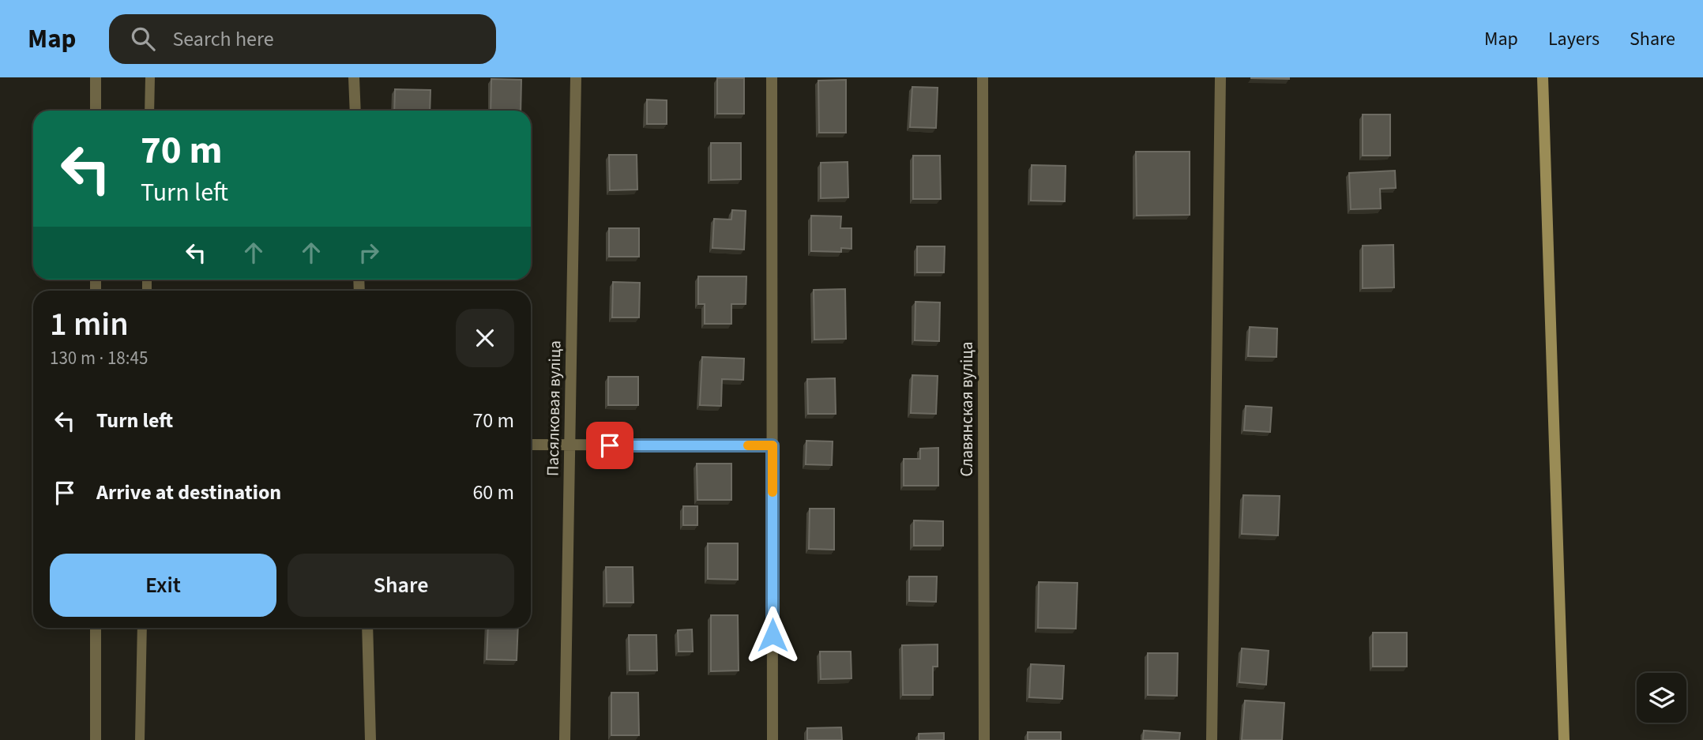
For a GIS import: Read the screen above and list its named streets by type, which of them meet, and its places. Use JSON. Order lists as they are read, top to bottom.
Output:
{
  "streets": {
    "street": ["Пасялковая вуліца", "Славянская вуліца"]
  },
  "page": {
    "header": "Map",
    "search": "Search here",
    "nav": ["Map", "Layers", "Share"],
    "turn": ["70 m", "Turn left"],
    "heading": ["1 min", "130 m · 18:45"],
    "list": [
      {
        "name": "Turn left",
        "value": "70 m"
      },
      {
        "name": "Arrive at destination",
        "value": "60 m"
      }
    ],
    "buttons": ["Exit", "Share"]
  }
}
